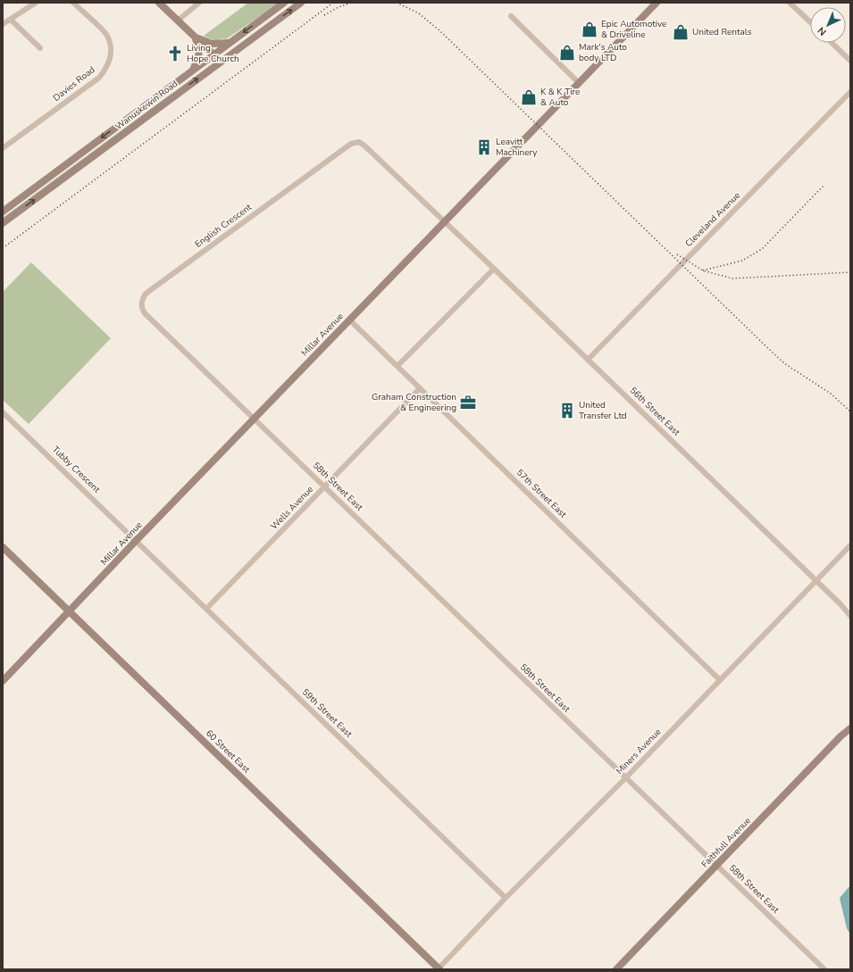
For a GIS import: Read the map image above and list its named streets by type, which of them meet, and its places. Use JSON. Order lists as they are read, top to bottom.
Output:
{
  "streets": {
    "street": [
      "Davies Road",
      "Wanuskewin Road",
      "Cleveland Avenue",
      "English Crescent",
      "Millar Avenue",
      "56th Street East",
      "Tubby Crescent",
      "58th Street East",
      "57th Street East",
      "Wells Avenue",
      "59th Street East",
      "60 Street East",
      "Miners Avenue",
      "Faithfull Avenue"
    ]
  },
  "crossings": [
    ["Cleveland Avenue", "56th Street East"],
    ["English Crescent", "Millar Avenue"],
    ["English Crescent", "56th Street East"],
    ["English Crescent", "58th Street East"],
    ["Millar Avenue", "56th Street East"],
    ["Millar Avenue", "Tubby Crescent"],
    ["Millar Avenue", "58th Street East"],
    ["Millar Avenue", "57th Street East"],
    ["Millar Avenue", "59th Street East"],
    ["Millar Avenue", "60 Street East"],
    ["56th Street East", "Miners Avenue"],
    ["Tubby Crescent", "59th Street East"],
    ["58th Street East", "Wells Avenue"],
    ["58th Street East", "Miners Avenue"],
    ["58th Street East", "Faithfull Avenue"],
    ["57th Street East", "Wells Avenue"],
    ["57th Street East", "Miners Avenue"],
    ["Wells Avenue", "59th Street East"],
    ["59th Street East", "Miners Avenue"],
    ["60 Street East", "Miners Avenue"]
  ],
  "places": {
    "shop": [
      "Epic Automotive & Driveline",
      "United Rentals",
      "Mark's Auto body LTD",
      "K & K Tire & Auto"
    ],
    "church": ["Living Hope Church"],
    "building": ["Leavitt Machinery", "United Transfer Ltd"],
    "office": ["Graham Construction & Engineering"]
  },
  "north": "bottom left"
}
